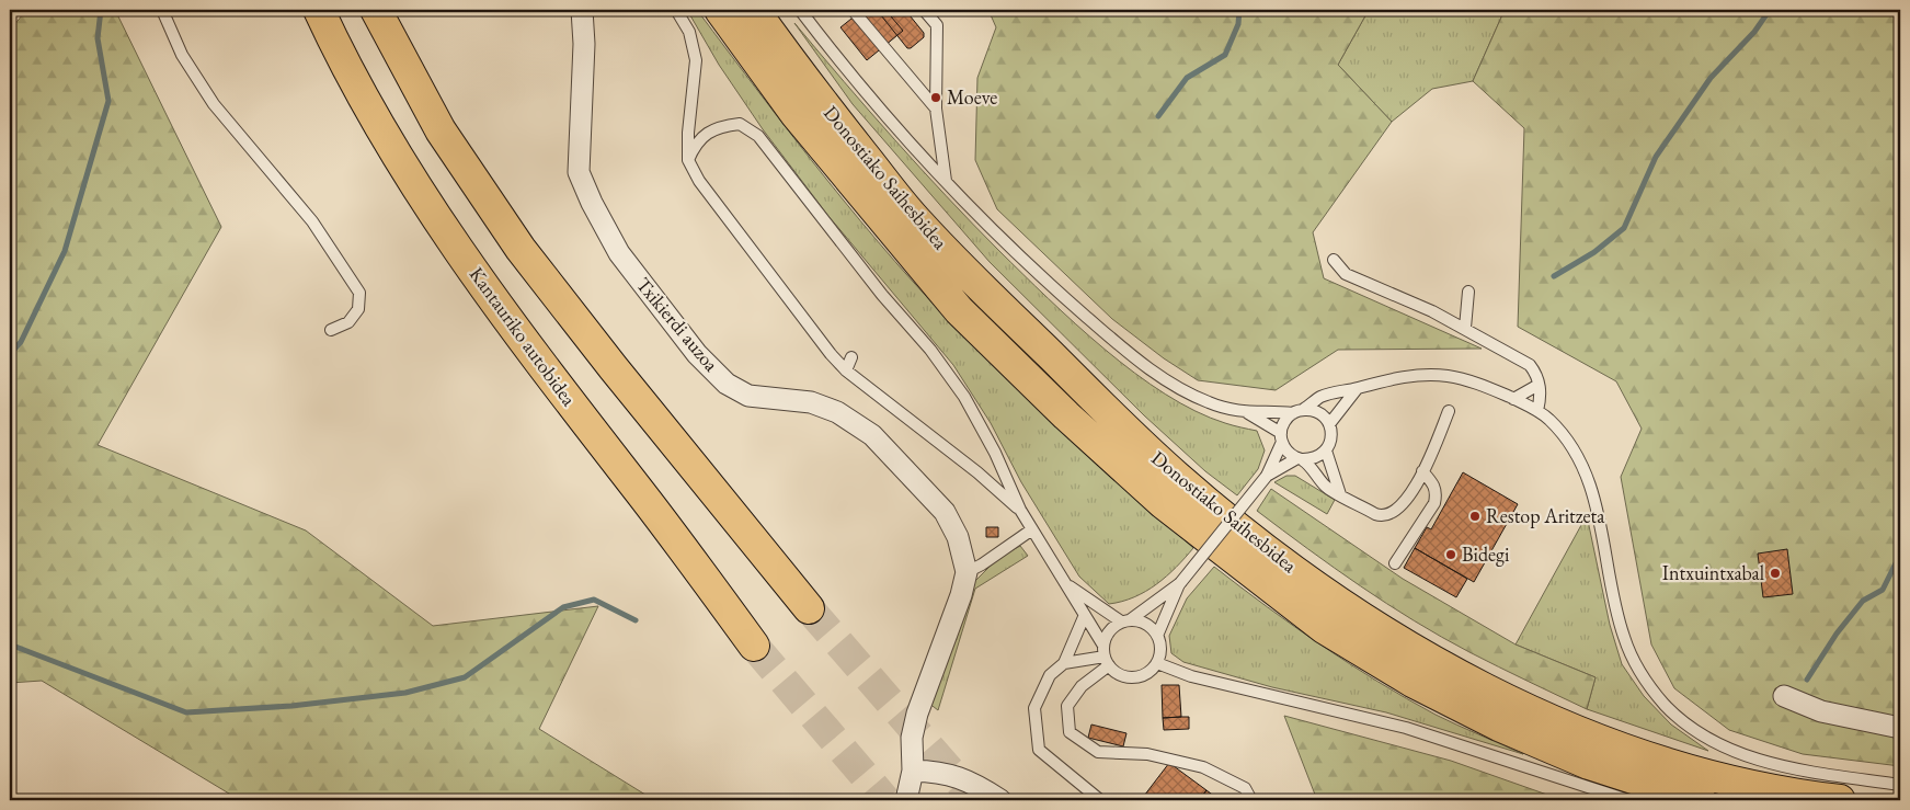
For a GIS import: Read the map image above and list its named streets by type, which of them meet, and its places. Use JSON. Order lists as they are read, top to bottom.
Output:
{
  "streets": {
    "highway": ["Donostiako Saihesbidea", "Kantauriko autobidea"],
    "street": ["Txikierdi auzoa"]
  },
  "places": [
    "Moeve",
    "Restop Aritzeta",
    "Bidegi",
    "Intxuintxabal"
  ]
}
